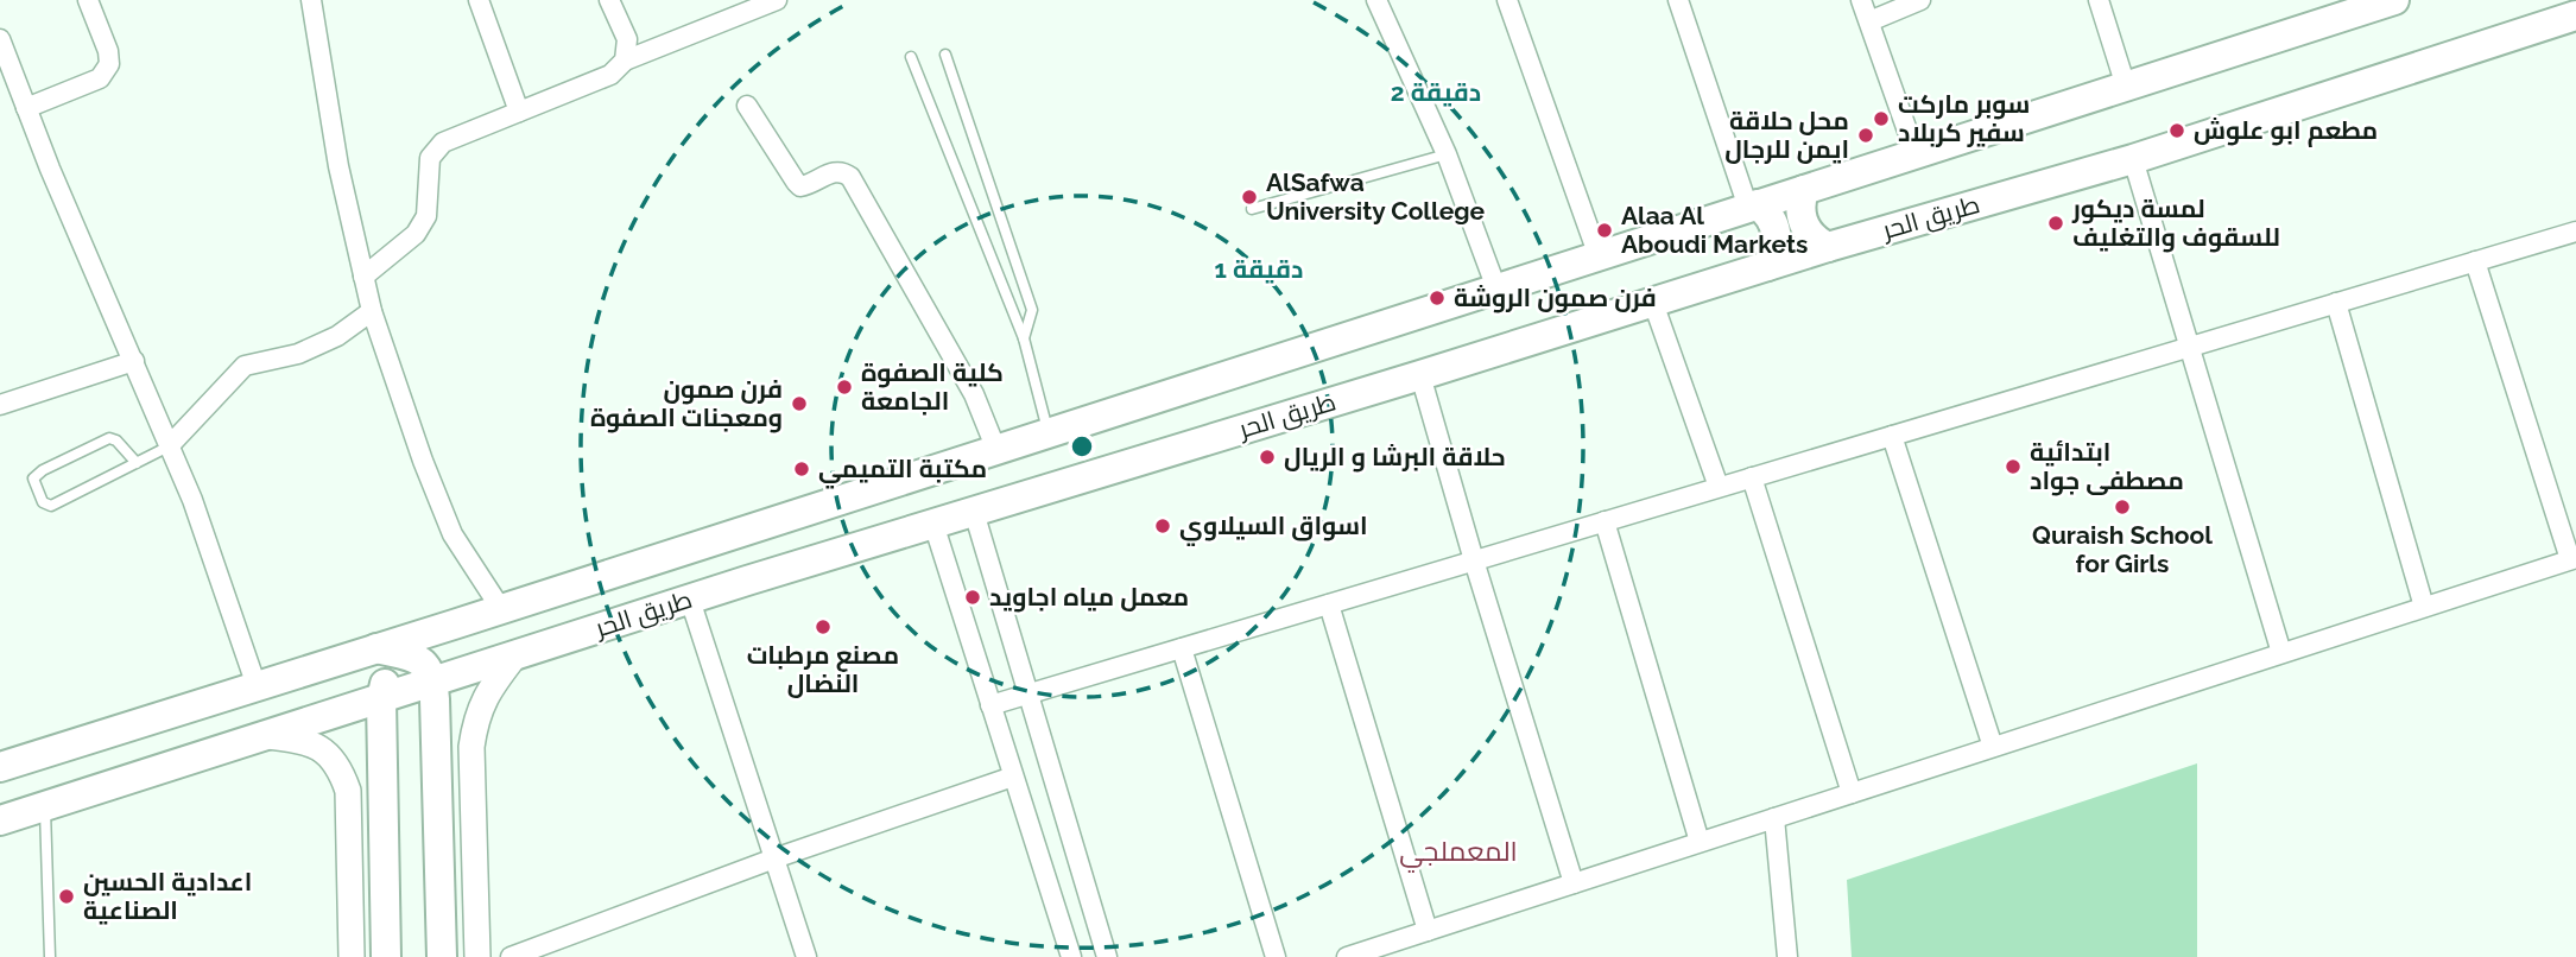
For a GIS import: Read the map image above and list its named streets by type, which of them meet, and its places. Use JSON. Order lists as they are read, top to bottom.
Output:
{
  "streets": {
    "main road": ["طريق الحر"]
  },
  "districts": ["المعملجي"],
  "places": [
    "سوبر ماركت سفير كربلاد",
    "مطعم ابو علوش",
    "محل حلاقة ايمن للرجال",
    "AlSafwa University College",
    "لمسة ديكور للسقوف والتغليف",
    "Alaa Al Aboudi Markets",
    "فرن صمون الروشة",
    "كلية الصفوة الجامعة",
    "فرن صمون ومعجنات الصفوة",
    "حلاقة البرشا و الريال",
    "ابتدائية مصطفى جواد",
    "مكتبة التميمي",
    "Quraish School for Girls",
    "اسواق السيلاوي",
    "معمل مياه اجاويد",
    "مصنع مرطبات النضال",
    "اعدادية الحسين الصناعية"
  ],
  "rings": ["2 دقيقة", "1 دقيقة"]
}
